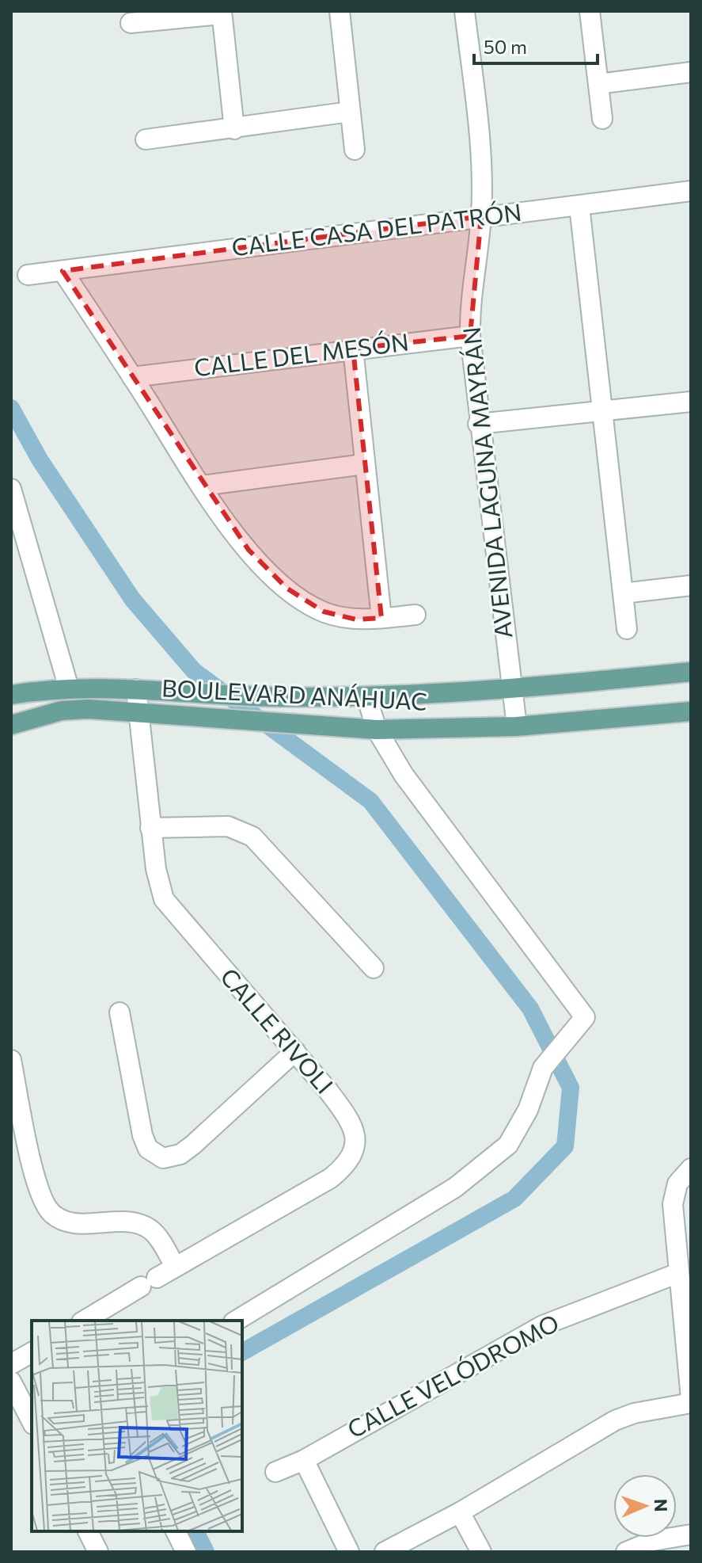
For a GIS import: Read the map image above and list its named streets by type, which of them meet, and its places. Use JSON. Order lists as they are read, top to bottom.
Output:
{
  "streets": {
    "main road": ["BOULEVARD ANÁHUAC"],
    "street": [
      "CALLE CASA DEL PATRÓN",
      "CALLE DEL MESÓN",
      "AVENIDA LAGUNA MAYRÁN",
      "CALLE RIVOLI",
      "CALLE VELÓDROMO"
    ]
  },
  "crossings": [
    ["CALLE CASA DEL PATRÓN", "AVENIDA LAGUNA MAYRÁN"],
    ["CALLE DEL MESÓN", "AVENIDA LAGUNA MAYRÁN"],
    ["AVENIDA LAGUNA MAYRÁN", "BOULEVARD ANÁHUAC"],
    ["BOULEVARD ANÁHUAC", "CALLE RIVOLI"]
  ],
  "scale_bar": "50 m",
  "north": "right"
}
